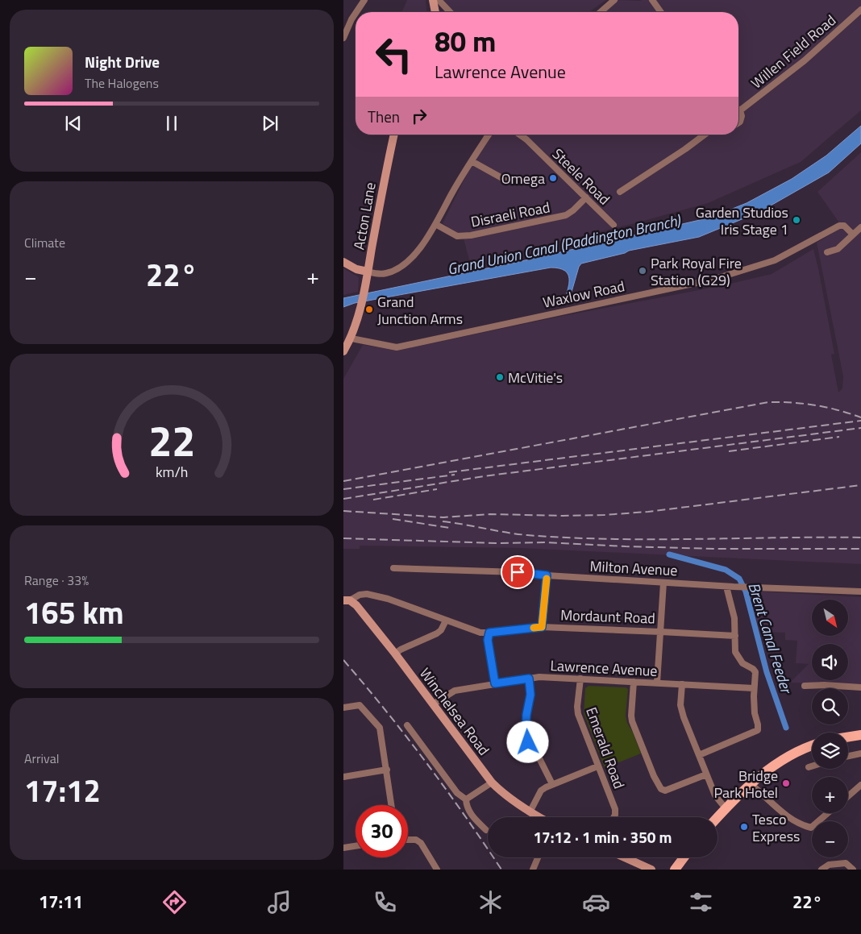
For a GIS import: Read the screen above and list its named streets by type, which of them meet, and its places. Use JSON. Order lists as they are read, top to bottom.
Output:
{
  "streets": {
    "street": [
      "Willen Field Road",
      "Steele Road",
      "Disraeli Road",
      "Acton Lane",
      "Waxlow Road",
      "Milton Avenue",
      "Mordaunt Road",
      "Lawrence Avenue",
      "Winchelsea Road",
      "Emerald Road"
    ]
  },
  "crossings": [
    ["Steele Road", "Disraeli Road"],
    ["Acton Lane", "Waxlow Road"],
    ["Mordaunt Road", "Winchelsea Road"],
    ["Lawrence Avenue", "Winchelsea Road"],
    ["Lawrence Avenue", "Emerald Road"]
  ],
  "water": ["Grand Union Canal (Paddington Branch)", "Brent Canal Feeder"],
  "places": [
    "Omega",
    "Garden Studios Iris Stage 1",
    "Park Royal Fire Station (G29)",
    "Grand Junction Arms",
    "McVitie's",
    "Bridge Park Hotel",
    "Tesco Express"
  ],
  "north": "bottom right",
  "page": {
    "turn": ["80 m", "Lawrence Avenue"],
    "song": ["Night Drive", "The Halogens"],
    "then": "Then",
    "tile": [
      "Climate",
      ["Range · 33%", "165 km"],
      ["Arrival", "17:12"]
    ],
    "heat": ["−", "22°", "+"],
    "map_buttons": ["+", "−"],
    "limit": "30",
    "trip": "17:12 · 1 min · 350 m",
    "tabs": ["17:11", "22°"],
    "gauge": ["22", "km/h"]
  }
}
